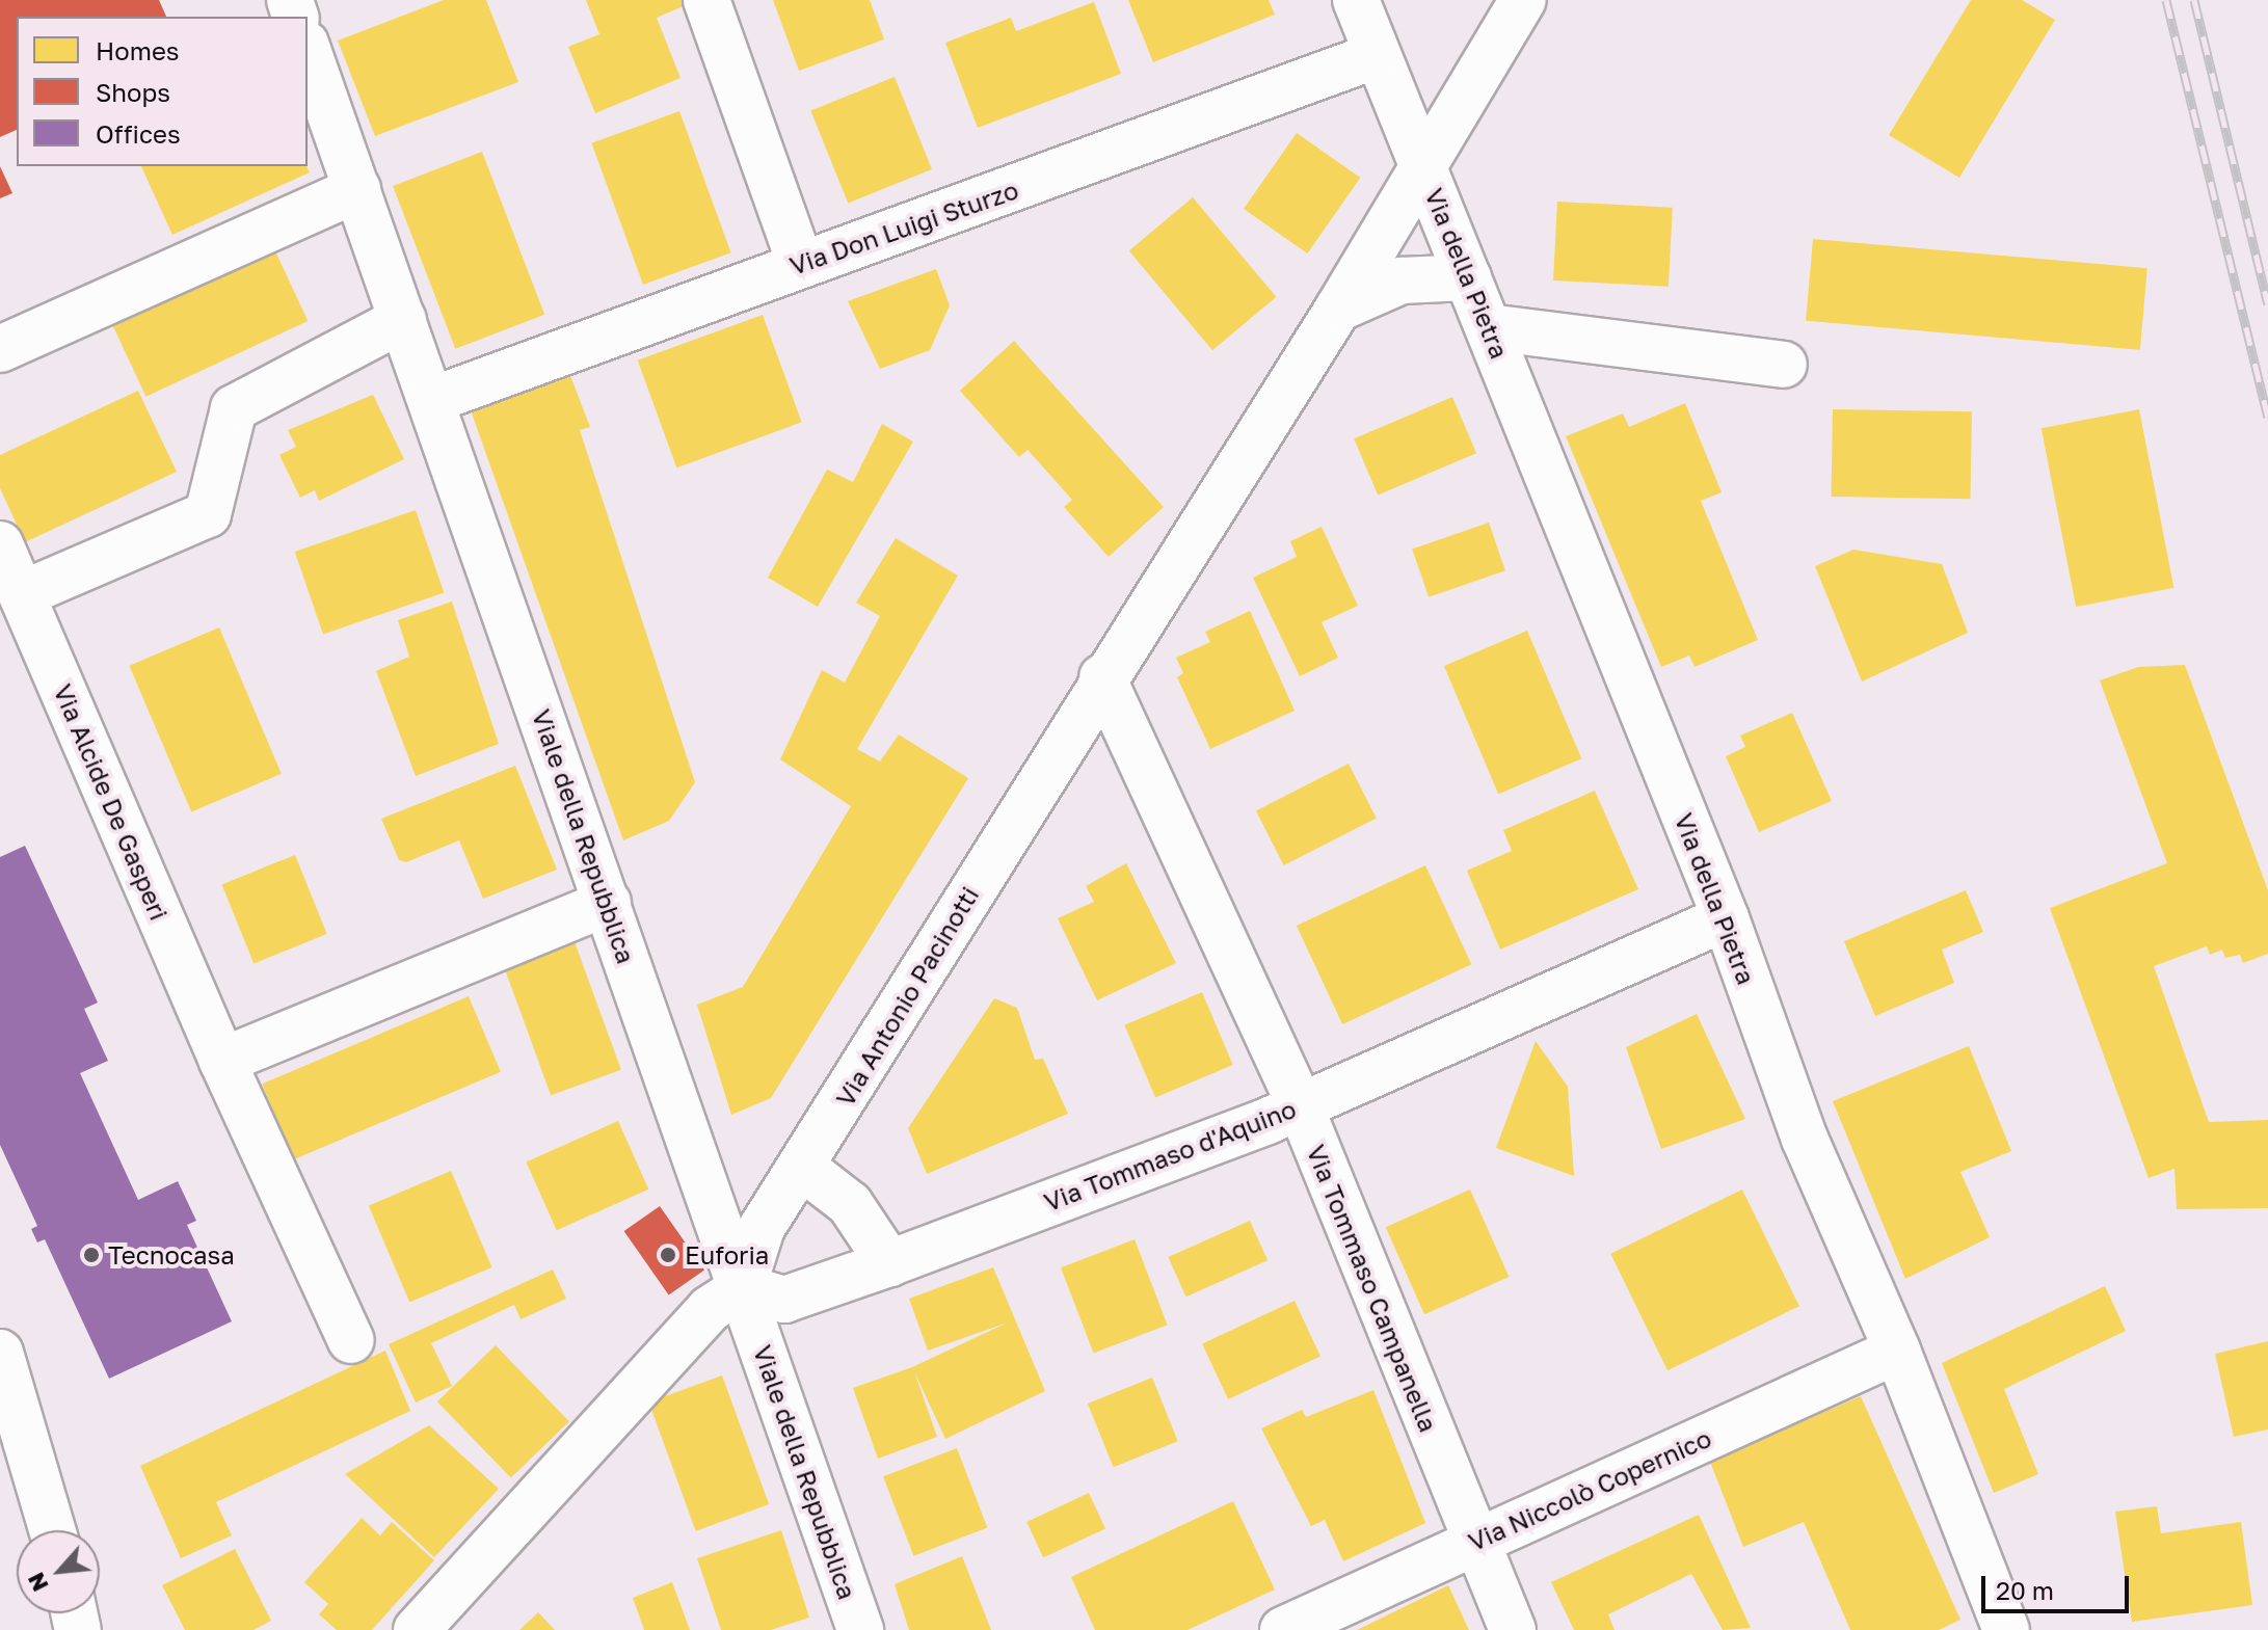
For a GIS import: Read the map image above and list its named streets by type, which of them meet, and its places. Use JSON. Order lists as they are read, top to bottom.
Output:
{
  "streets": {
    "street": [
      "Via Don Luigi Sturzo",
      "Via della Pietra",
      "Via Alcide De Gasperi",
      "Viale della Repubblica",
      "Via Antonio Pacinotti",
      "Via Tommaso d'Aquino",
      "Via Tommaso Campanella",
      "Via Niccolò Copernico"
    ]
  },
  "crossings": [
    ["Via Don Luigi Sturzo", "Via della Pietra"],
    ["Via Don Luigi Sturzo", "Viale della Repubblica"],
    ["Via della Pietra", "Via Antonio Pacinotti"],
    ["Via della Pietra", "Via Tommaso d'Aquino"],
    ["Via della Pietra", "Via Niccolò Copernico"],
    ["Viale della Repubblica", "Via Antonio Pacinotti"],
    ["Viale della Repubblica", "Via Tommaso d'Aquino"],
    ["Via Antonio Pacinotti", "Via Tommaso d'Aquino"],
    ["Via Antonio Pacinotti", "Via Tommaso Campanella"],
    ["Via Tommaso d'Aquino", "Via Tommaso Campanella"],
    ["Via Tommaso Campanella", "Via Niccolò Copernico"]
  ],
  "places": ["Tecnocasa", "Euforia"],
  "legend": ["Homes", "Shops", "Offices"],
  "scale_bar": "20 m",
  "north": "bottom left"
}
